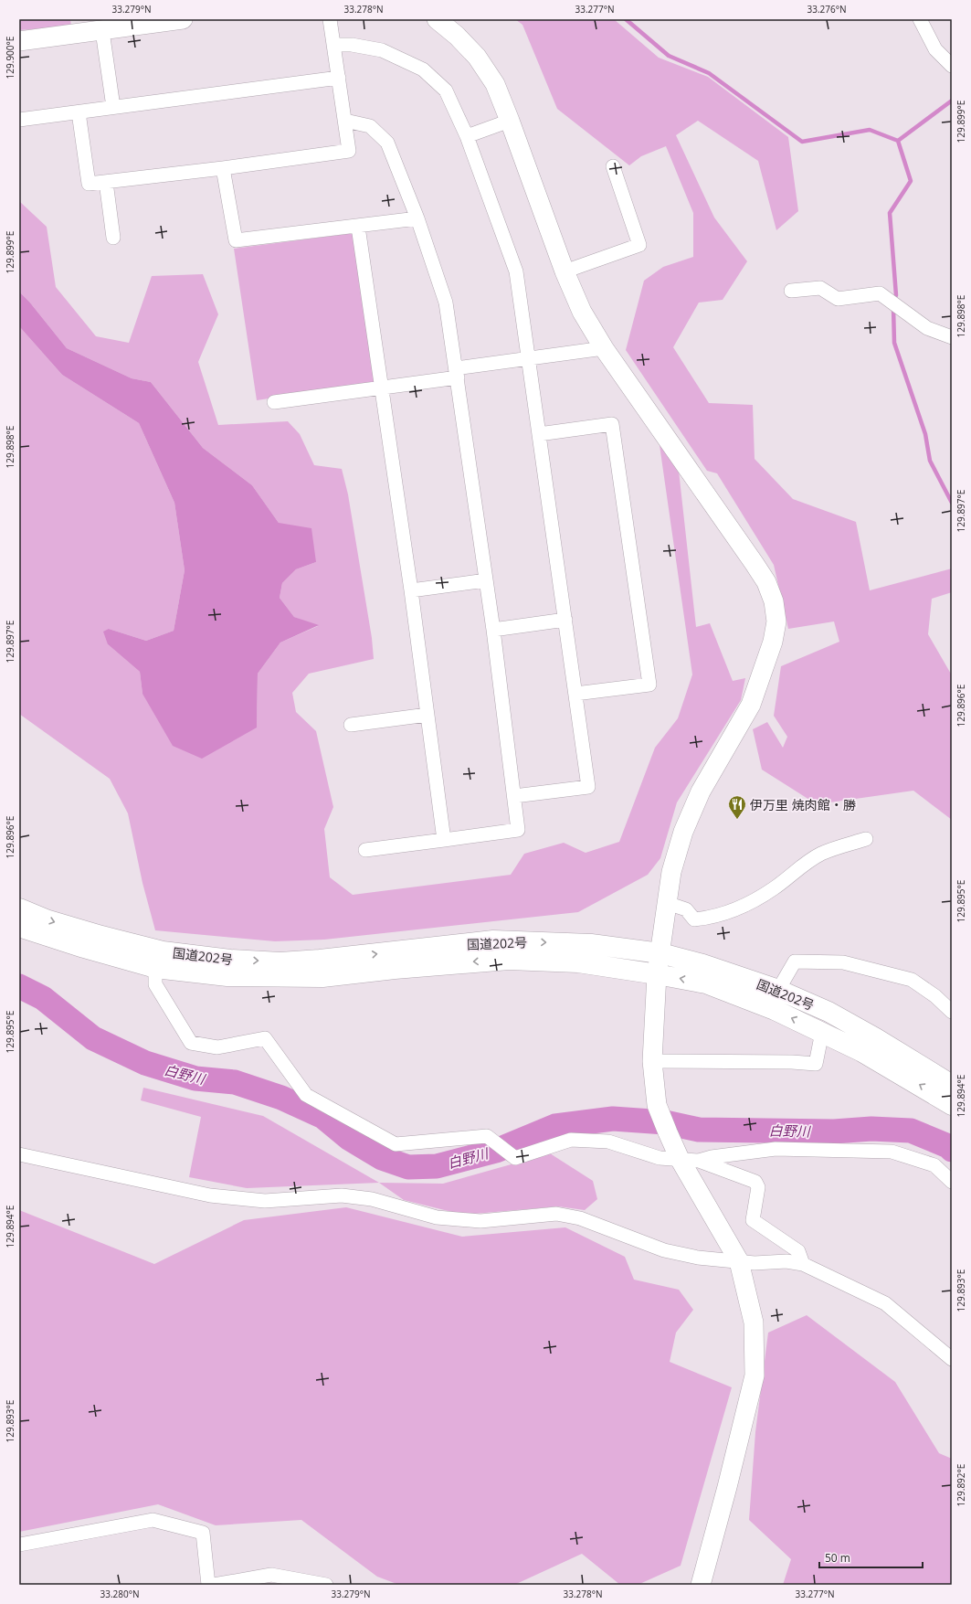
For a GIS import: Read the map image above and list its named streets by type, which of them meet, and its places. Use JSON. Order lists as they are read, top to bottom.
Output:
{
  "streets": {
    "highway": ["国道202号"]
  },
  "water": ["白野川"],
  "places": {
    "restaurant": ["伊万里 焼肉館・勝"]
  },
  "scale_bar": "50 m",
  "coordinates": [
    "33.279°N",
    "33.278°N",
    "33.277°N",
    "33.276°N",
    "129.900°E",
    "129.899°E",
    "129.898°E",
    "129.897°E",
    "129.896°E",
    "129.895°E",
    "129.894°E",
    "129.893°E",
    "129.892°E",
    "33.280°N"
  ]
}
